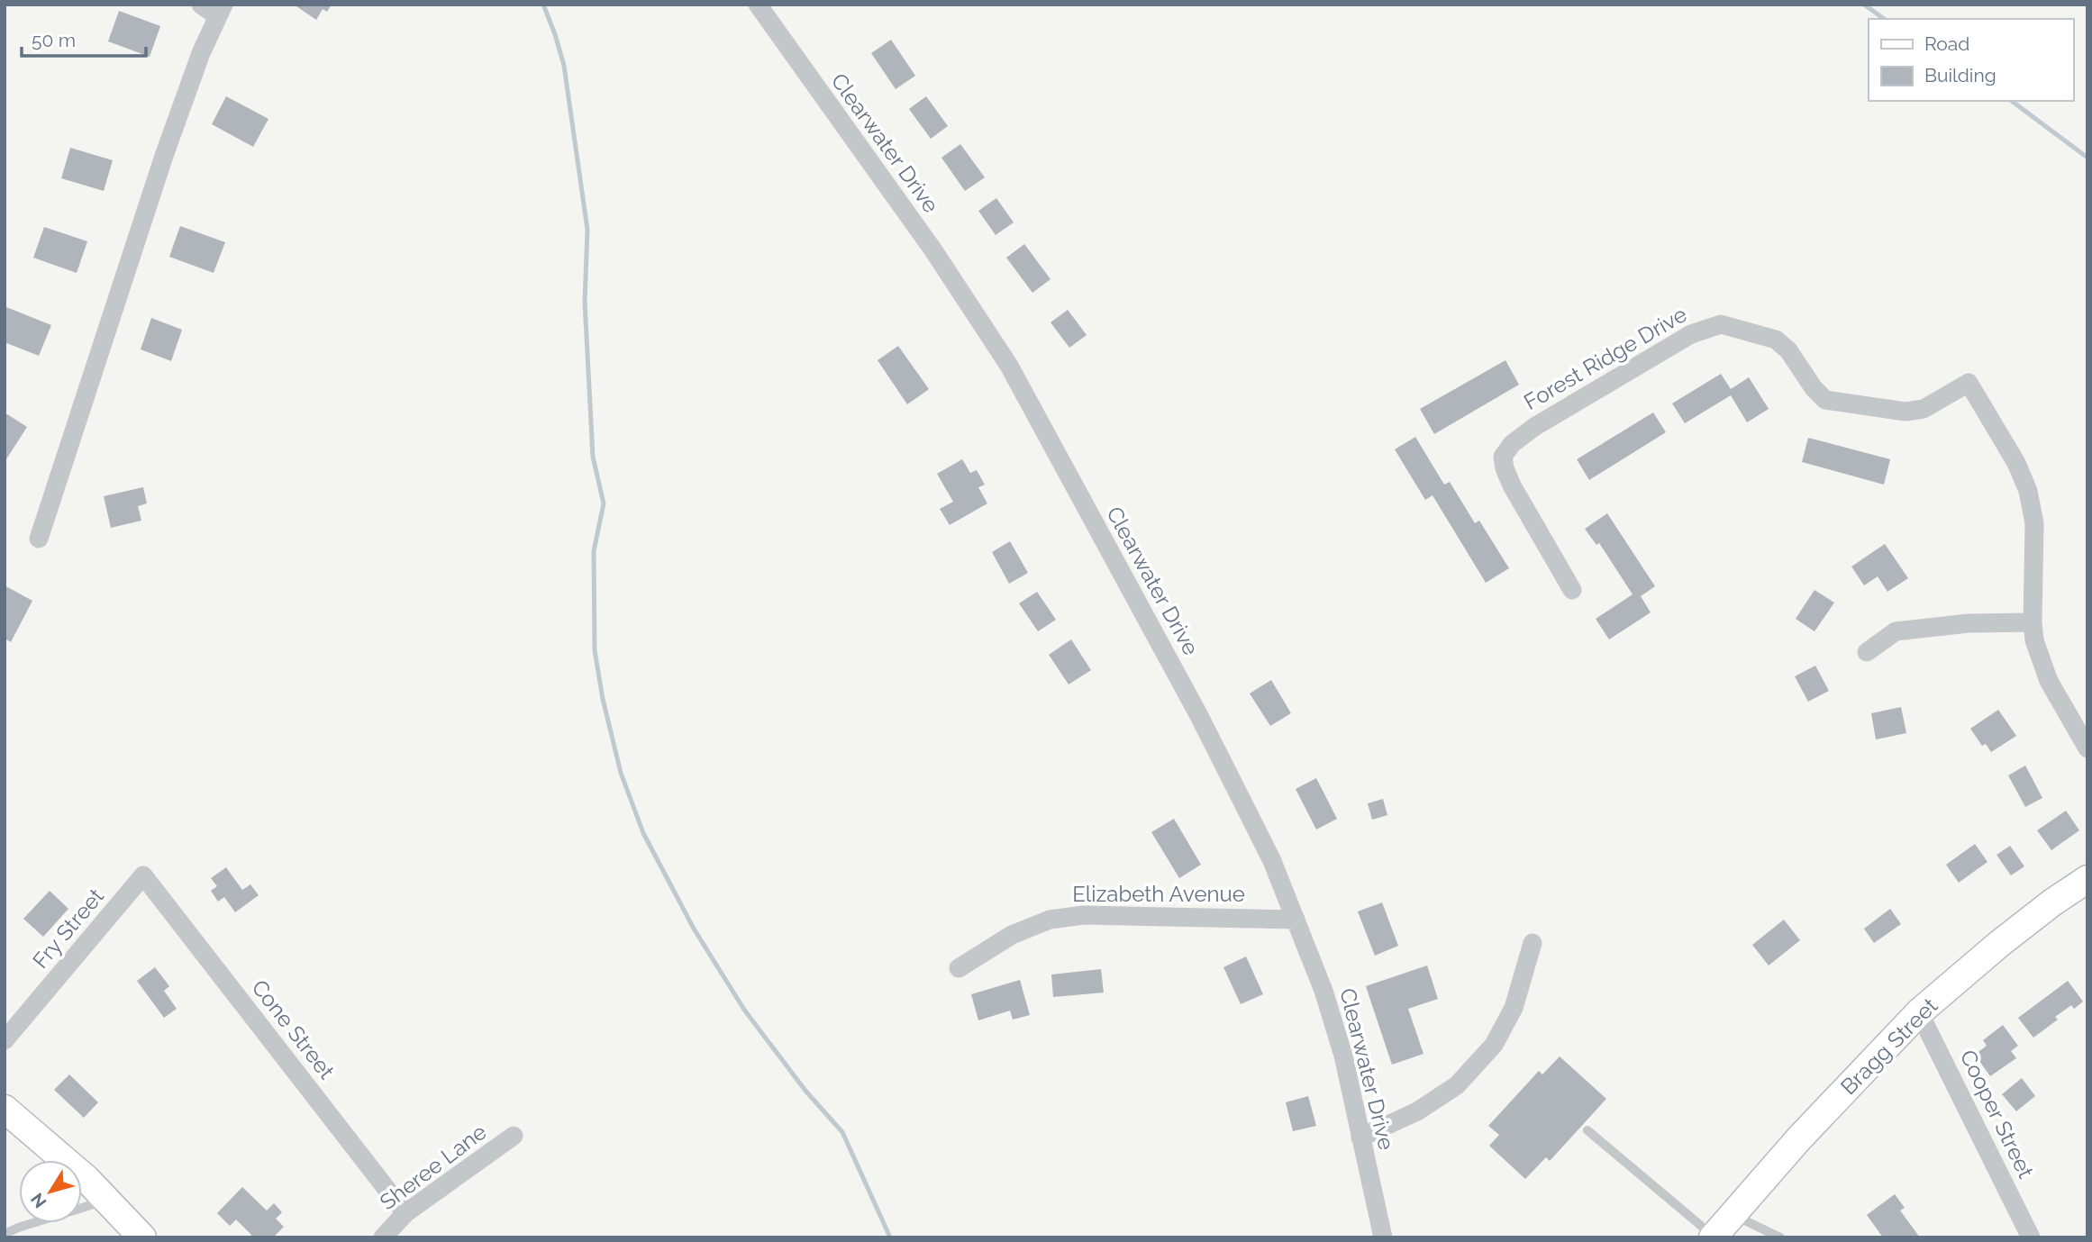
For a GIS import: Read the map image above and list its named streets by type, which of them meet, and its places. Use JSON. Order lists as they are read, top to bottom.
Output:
{
  "streets": {
    "street": [
      "Clearwater Drive",
      "Forest Ridge Drive",
      "Elizabeth Avenue",
      "Fry Street",
      "Cone Street",
      "Bragg Street",
      "Cooper Street",
      "Sheree Lane"
    ]
  },
  "crossings": [
    ["Clearwater Drive", "Elizabeth Avenue"],
    ["Fry Street", "Cone Street"],
    ["Cone Street", "Sheree Lane"],
    ["Bragg Street", "Cooper Street"]
  ],
  "legend": ["Road", "Building"],
  "scale_bar": "50 m",
  "north": "bottom left"
}
